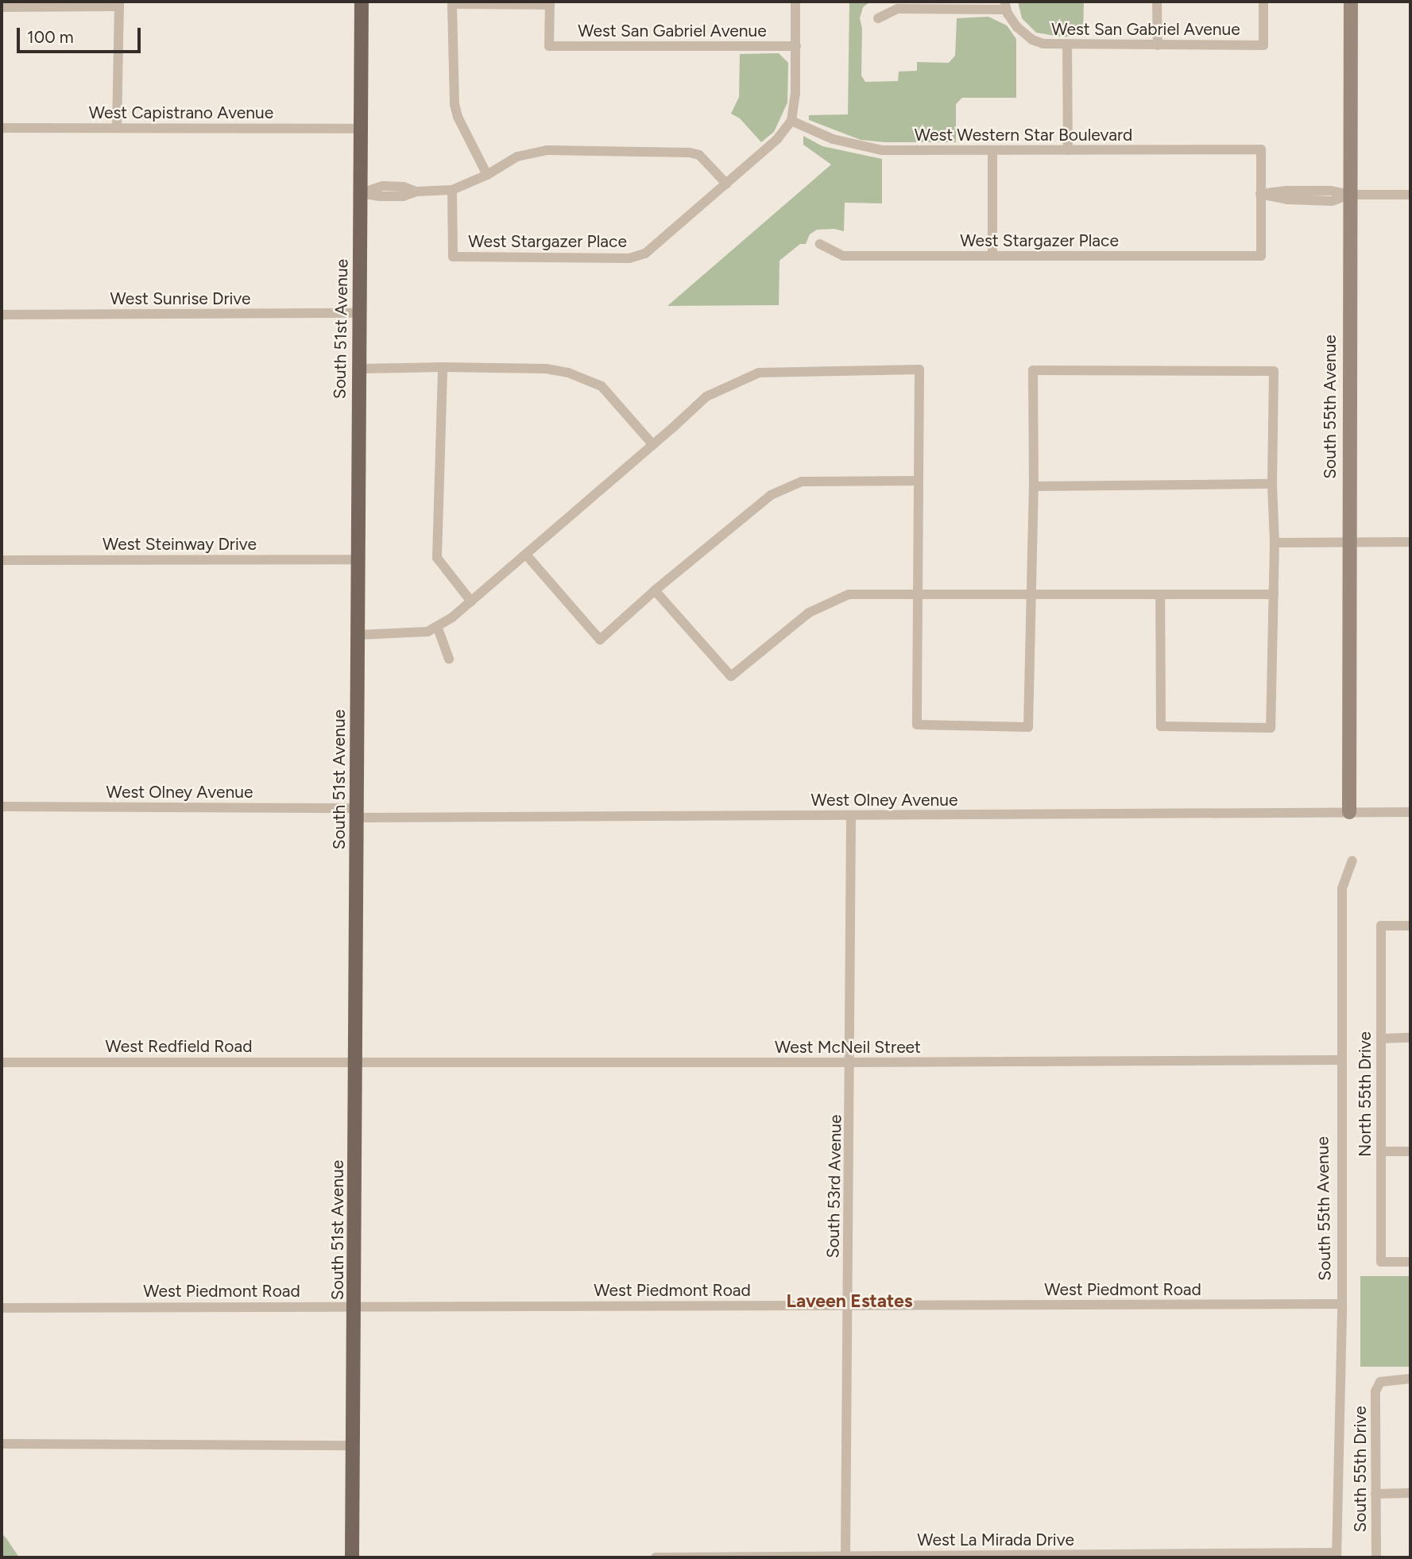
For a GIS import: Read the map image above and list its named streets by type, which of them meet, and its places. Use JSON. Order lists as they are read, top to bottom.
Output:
{
  "streets": {
    "main road": ["South 51st Avenue"],
    "street": [
      "West San Gabriel Avenue",
      "West Capistrano Avenue",
      "West Western Star Boulevard",
      "West Stargazer Place",
      "West Sunrise Drive",
      "South 55th Avenue",
      "West Steinway Drive",
      "West Olney Avenue",
      "West Redfield Road",
      "West McNeil Street",
      "North 55th Drive",
      "South 53rd Avenue",
      "West Piedmont Road",
      "South 55th Drive",
      "West La Mirada Drive"
    ]
  },
  "crossings": [
    ["West Capistrano Avenue", "South 51st Avenue"],
    ["West Western Star Boulevard", "West Stargazer Place"],
    ["West Sunrise Drive", "South 51st Avenue"],
    ["South 51st Avenue", "West Steinway Drive"],
    ["South 51st Avenue", "West Olney Avenue"],
    ["South 51st Avenue", "West Redfield Road"],
    ["South 51st Avenue", "West McNeil Street"],
    ["South 51st Avenue", "West Piedmont Road"],
    ["South 55th Avenue", "West Olney Avenue"],
    ["South 55th Avenue", "West McNeil Street"],
    ["South 55th Avenue", "West Piedmont Road"],
    ["South 55th Avenue", "West La Mirada Drive"],
    ["West Olney Avenue", "South 53rd Avenue"],
    ["West Redfield Road", "West McNeil Street"],
    ["West McNeil Street", "South 53rd Avenue"],
    ["South 53rd Avenue", "West Piedmont Road"],
    ["South 53rd Avenue", "West La Mirada Drive"]
  ],
  "districts": ["Laveen Estates"],
  "scale_bar": "100 m"
}
